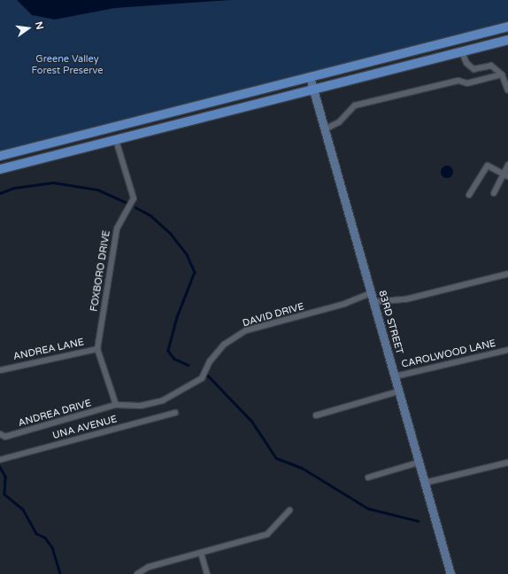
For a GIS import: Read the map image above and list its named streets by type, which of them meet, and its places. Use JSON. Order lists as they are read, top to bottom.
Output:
{
  "streets": {
    "main road": ["83RD STREET"],
    "street": [
      "FOXBORO DRIVE",
      "DAVID DRIVE",
      "ANDREA LANE",
      "CAROLWOOD LANE",
      "ANDREA DRIVE",
      "UNA AVENUE"
    ]
  },
  "crossings": [
    ["FOXBORO DRIVE", "ANDREA LANE"],
    ["DAVID DRIVE", "83RD STREET"],
    ["DAVID DRIVE", "ANDREA DRIVE"],
    ["83RD STREET", "CAROLWOOD LANE"]
  ],
  "parks": ["Greene Valley Forest Preserve"],
  "north": "right"
}
